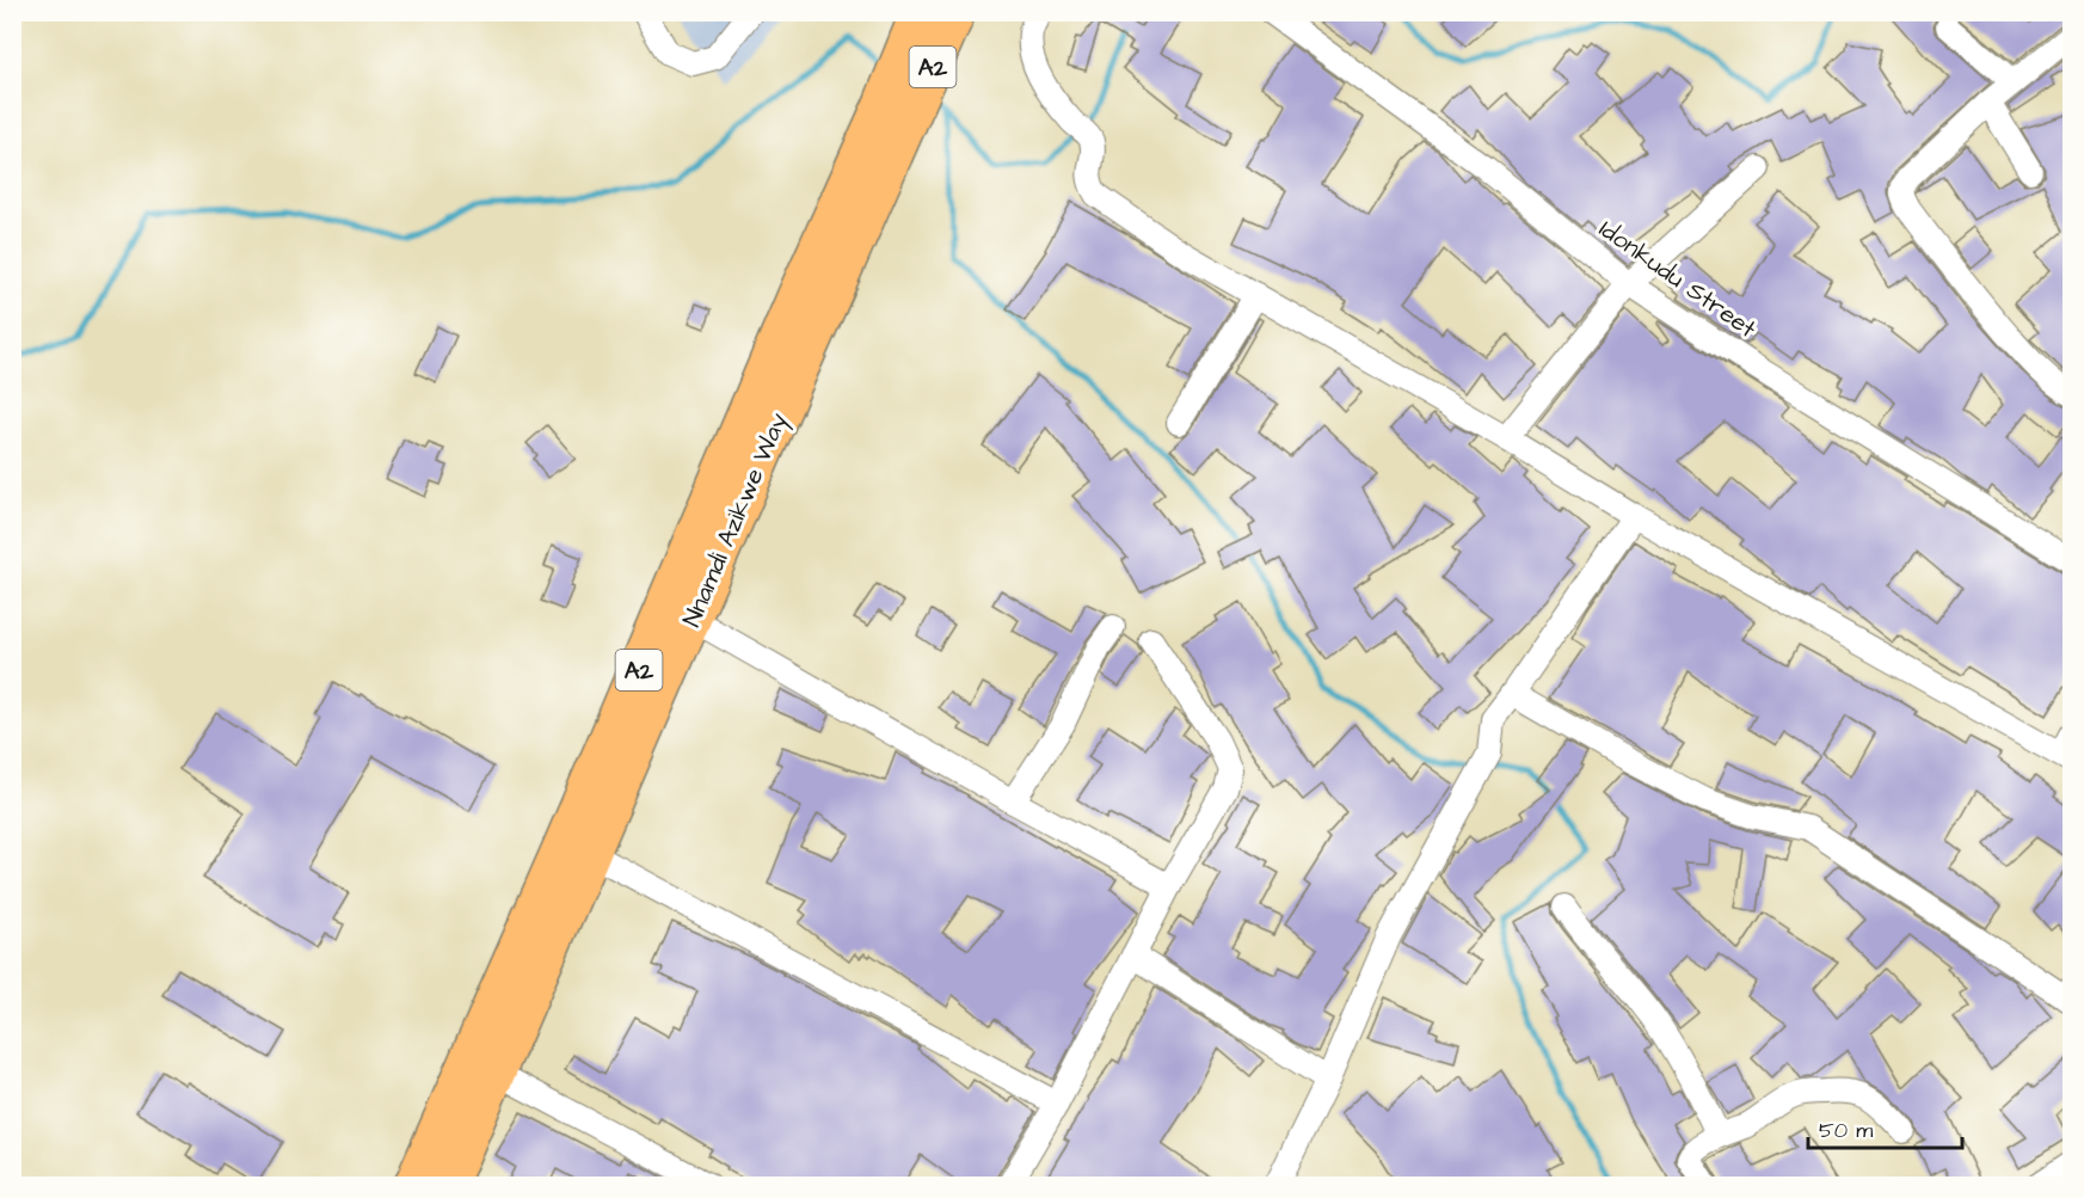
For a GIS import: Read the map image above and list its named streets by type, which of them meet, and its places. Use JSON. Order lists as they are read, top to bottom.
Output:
{
  "streets": {
    "highway": ["A2", "Nnamdi Azikwe Way"],
    "street": ["Idonkudu Street"]
  },
  "scale_bar": "50 m"
}
